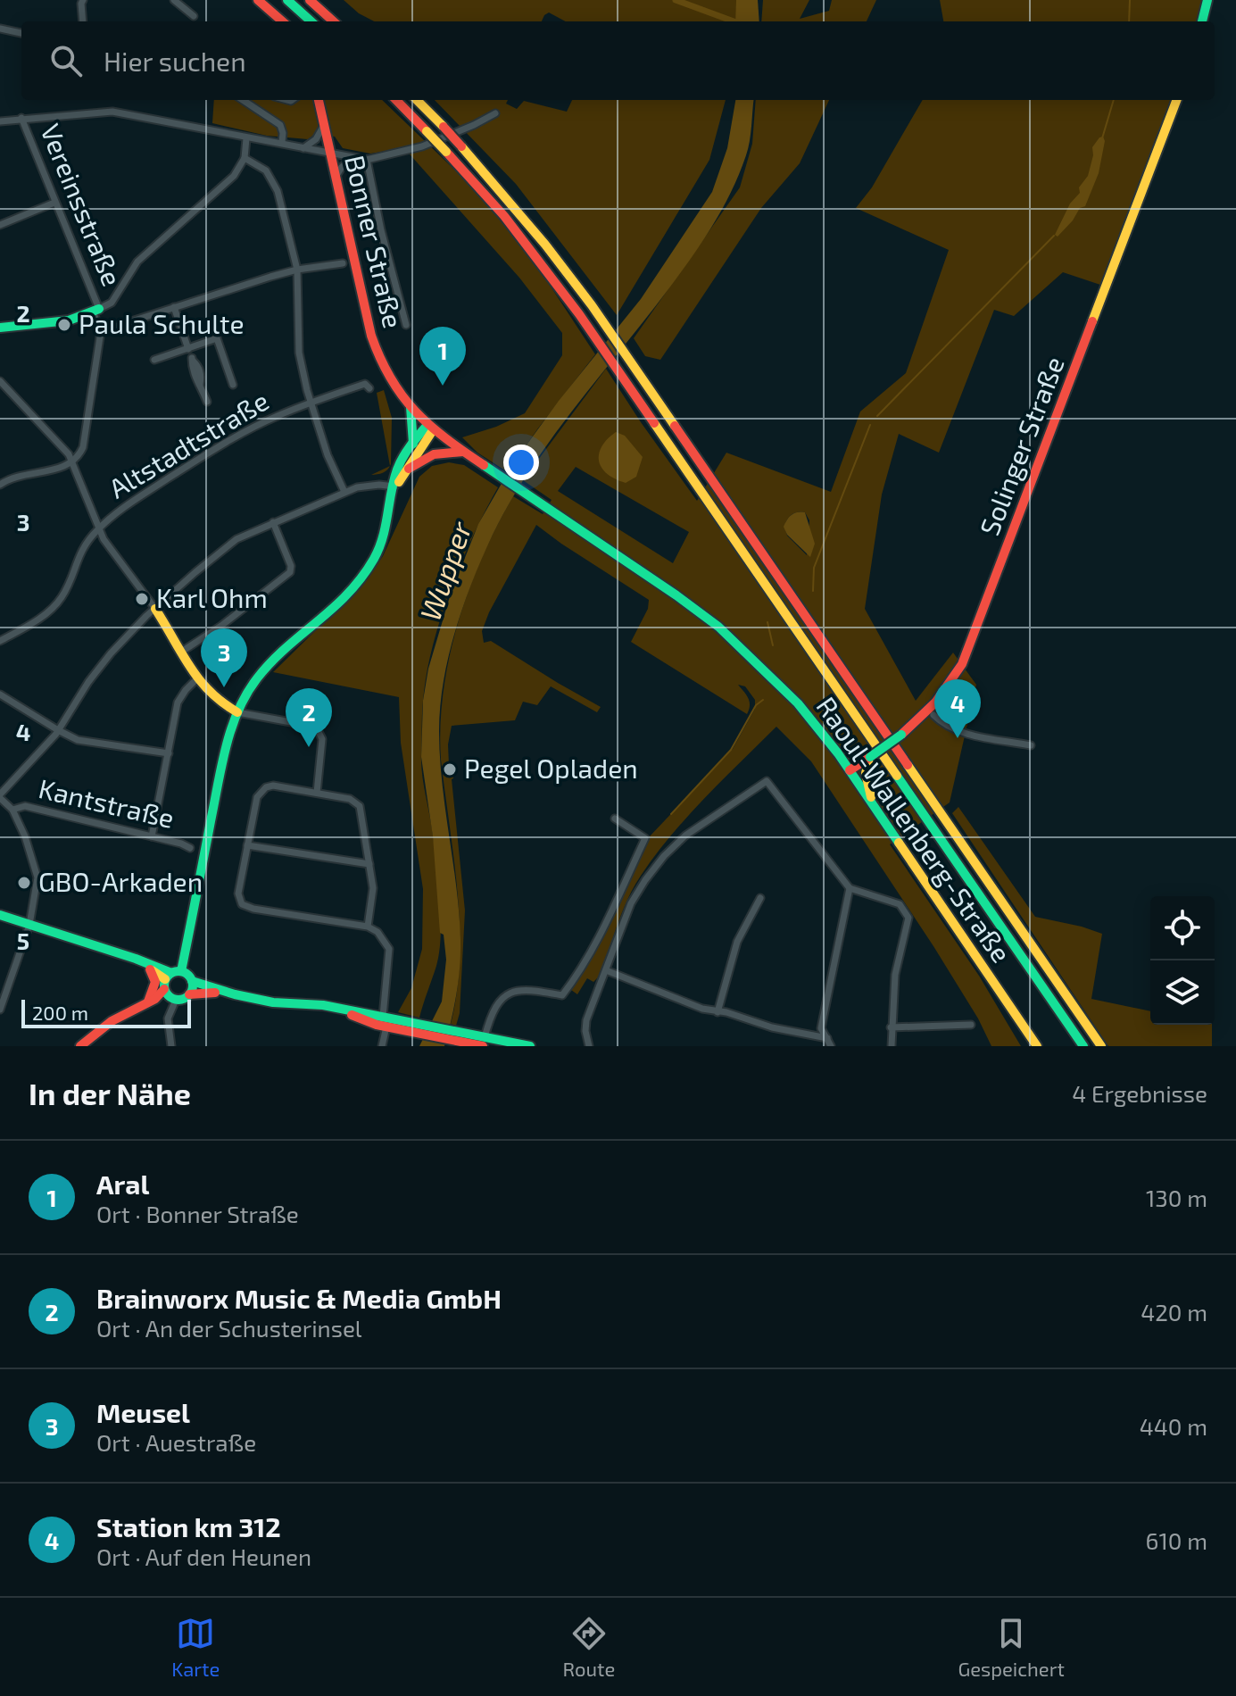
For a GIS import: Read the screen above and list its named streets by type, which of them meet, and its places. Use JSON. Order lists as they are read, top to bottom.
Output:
{
  "streets": {
    "main road": ["Bonner Straße", "Solinger Straße", "Raoul-Wallenberg-Straße"],
    "street": ["Vereinsstraße", "Altstadtstraße", "Kantstraße"]
  },
  "crossings": [
    ["Bonner Straße", "Raoul-Wallenberg-Straße"],
    ["Solinger Straße", "Raoul-Wallenberg-Straße"]
  ],
  "water": ["Wupper"],
  "places": [
    "Paula Schulte",
    "Karl Ohm",
    "Pegel Opladen",
    "GBO-Arkaden"
  ],
  "scale_bar": "200 m",
  "page": {
    "search": "Hier suchen",
    "pins": [
      "1",
      "3",
      "4",
      "2"
    ],
    "scale": "200 m",
    "heading": ["In der Nähe", "4 Ergebnisse"],
    "list": [
      {
        "mark": "1",
        "name": "Aral",
        "note": "Ort · Bonner Straße",
        "value": "130 m"
      },
      {
        "mark": "2",
        "name": "Brainworx Music & Media GmbH",
        "note": "Ort · An der Schusterinsel",
        "value": "420 m"
      },
      {
        "mark": "3",
        "name": "Meusel",
        "note": "Ort · Auestraße",
        "value": "440 m"
      },
      {
        "mark": "4",
        "name": "Station km 312",
        "note": "Ort · Auf den Heunen",
        "value": "610 m"
      }
    ],
    "nav": ["Karte", "Route", "Gespeichert"]
  },
  "grid": {
    "rows": [
      "2",
      "3",
      "4",
      "5"
    ]
  }
}
